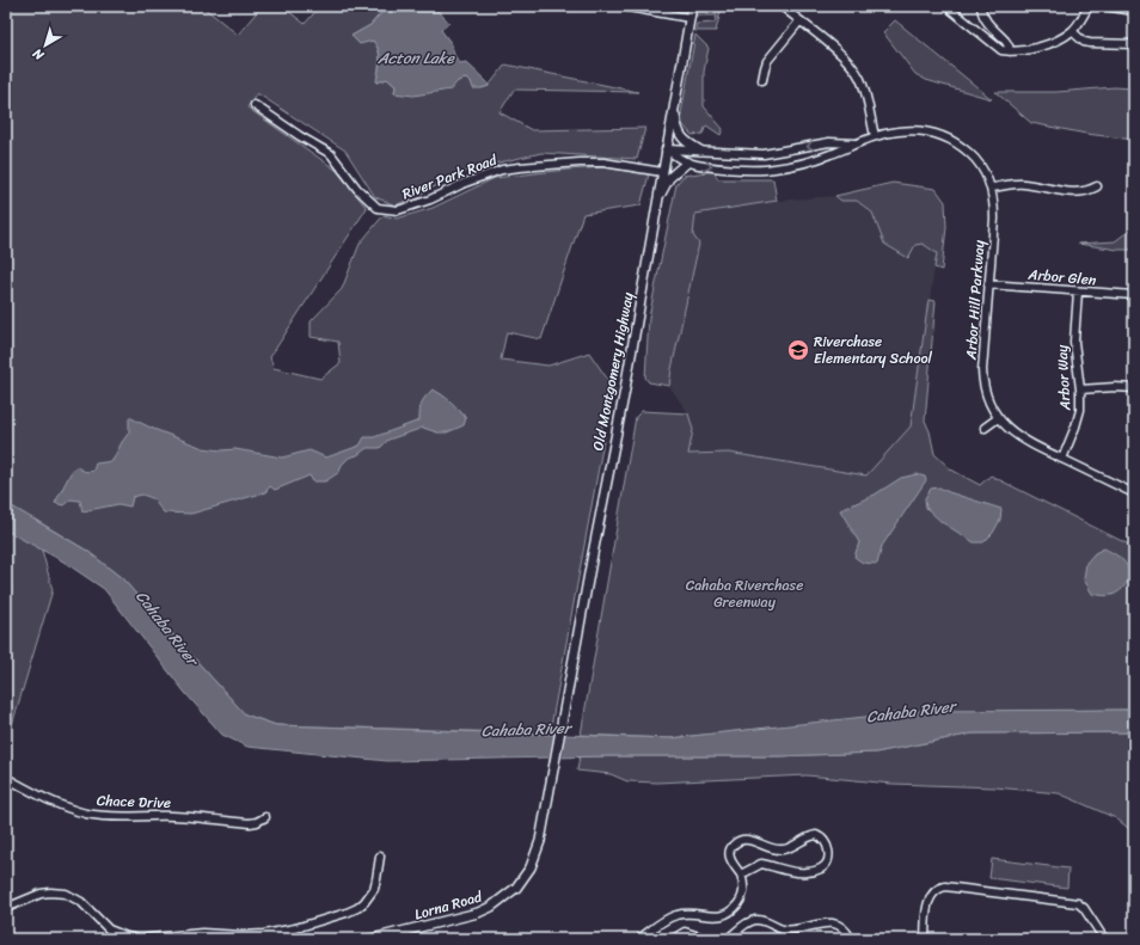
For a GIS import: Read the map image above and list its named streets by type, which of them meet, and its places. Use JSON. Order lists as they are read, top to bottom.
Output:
{
  "streets": {
    "street": [
      "River Park Road",
      "Arbor Glen",
      "Arbor Hill Parkway",
      "Old Montgomery Highway",
      "Arbor Way",
      "Chace Drive",
      "Lorna Road"
    ]
  },
  "crossings": [
    ["River Park Road", "Old Montgomery Highway"],
    ["Arbor Glen", "Arbor Hill Parkway"],
    ["Arbor Glen", "Arbor Way"],
    ["Arbor Hill Parkway", "Old Montgomery Highway"],
    ["Arbor Hill Parkway", "Arbor Way"],
    ["Old Montgomery Highway", "Lorna Road"]
  ],
  "water": ["Acton Lake", "Cahaba River"],
  "parks": ["Cahaba Riverchase Greenway"],
  "places": {
    "school or university": ["Riverchase Elementary School"]
  },
  "north": "bottom left"
}
